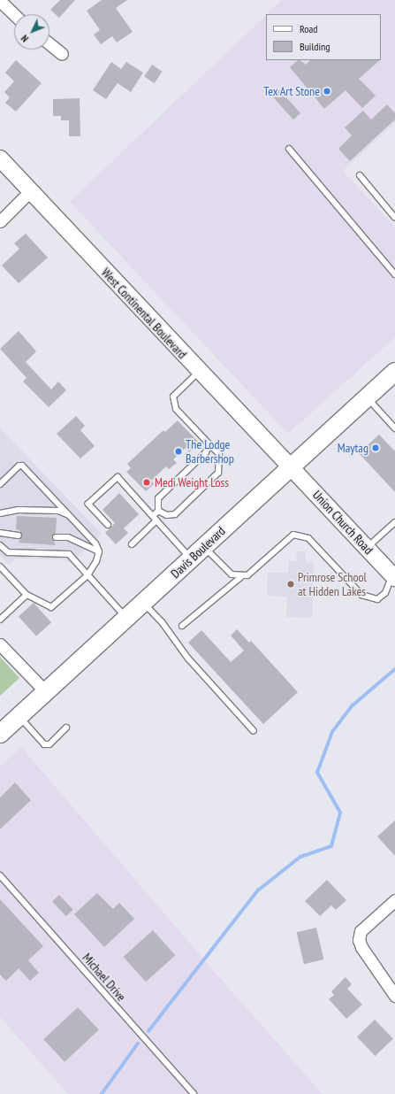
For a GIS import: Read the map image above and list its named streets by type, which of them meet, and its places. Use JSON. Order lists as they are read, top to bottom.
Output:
{
  "streets": {
    "main road": ["West Continental Boulevard", "Union Church Road", "Davis Boulevard"],
    "lane": ["Michael Drive"]
  },
  "crossings": [
    ["West Continental Boulevard", "Union Church Road"],
    ["West Continental Boulevard", "Davis Boulevard"],
    ["Union Church Road", "Davis Boulevard"]
  ],
  "places": [
    "Tex Art Stone",
    "Maytag",
    "The Lodge Barbershop",
    "Medi Weight Loss",
    "Primrose School at Hidden Lakes"
  ],
  "legend": ["Road", "Building"],
  "north": "bottom left"
}
